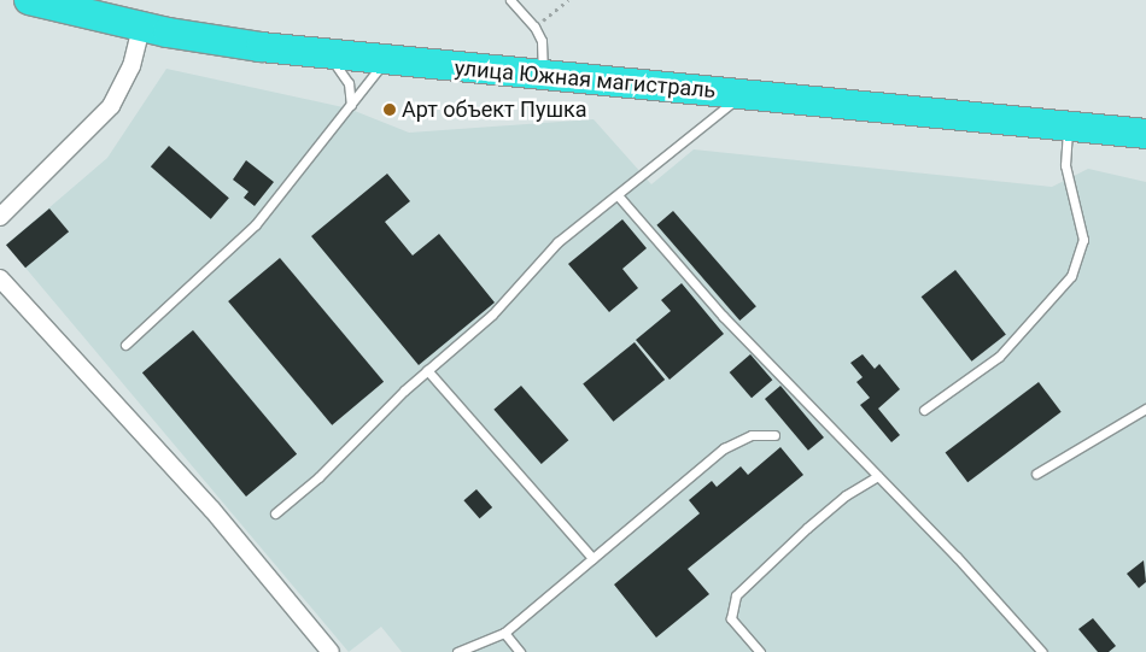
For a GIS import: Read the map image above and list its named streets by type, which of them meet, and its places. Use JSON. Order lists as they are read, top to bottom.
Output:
{
  "streets": {
    "highway": ["улица Южная магистраль"]
  },
  "places": ["Арт объект Пушка"]
}
